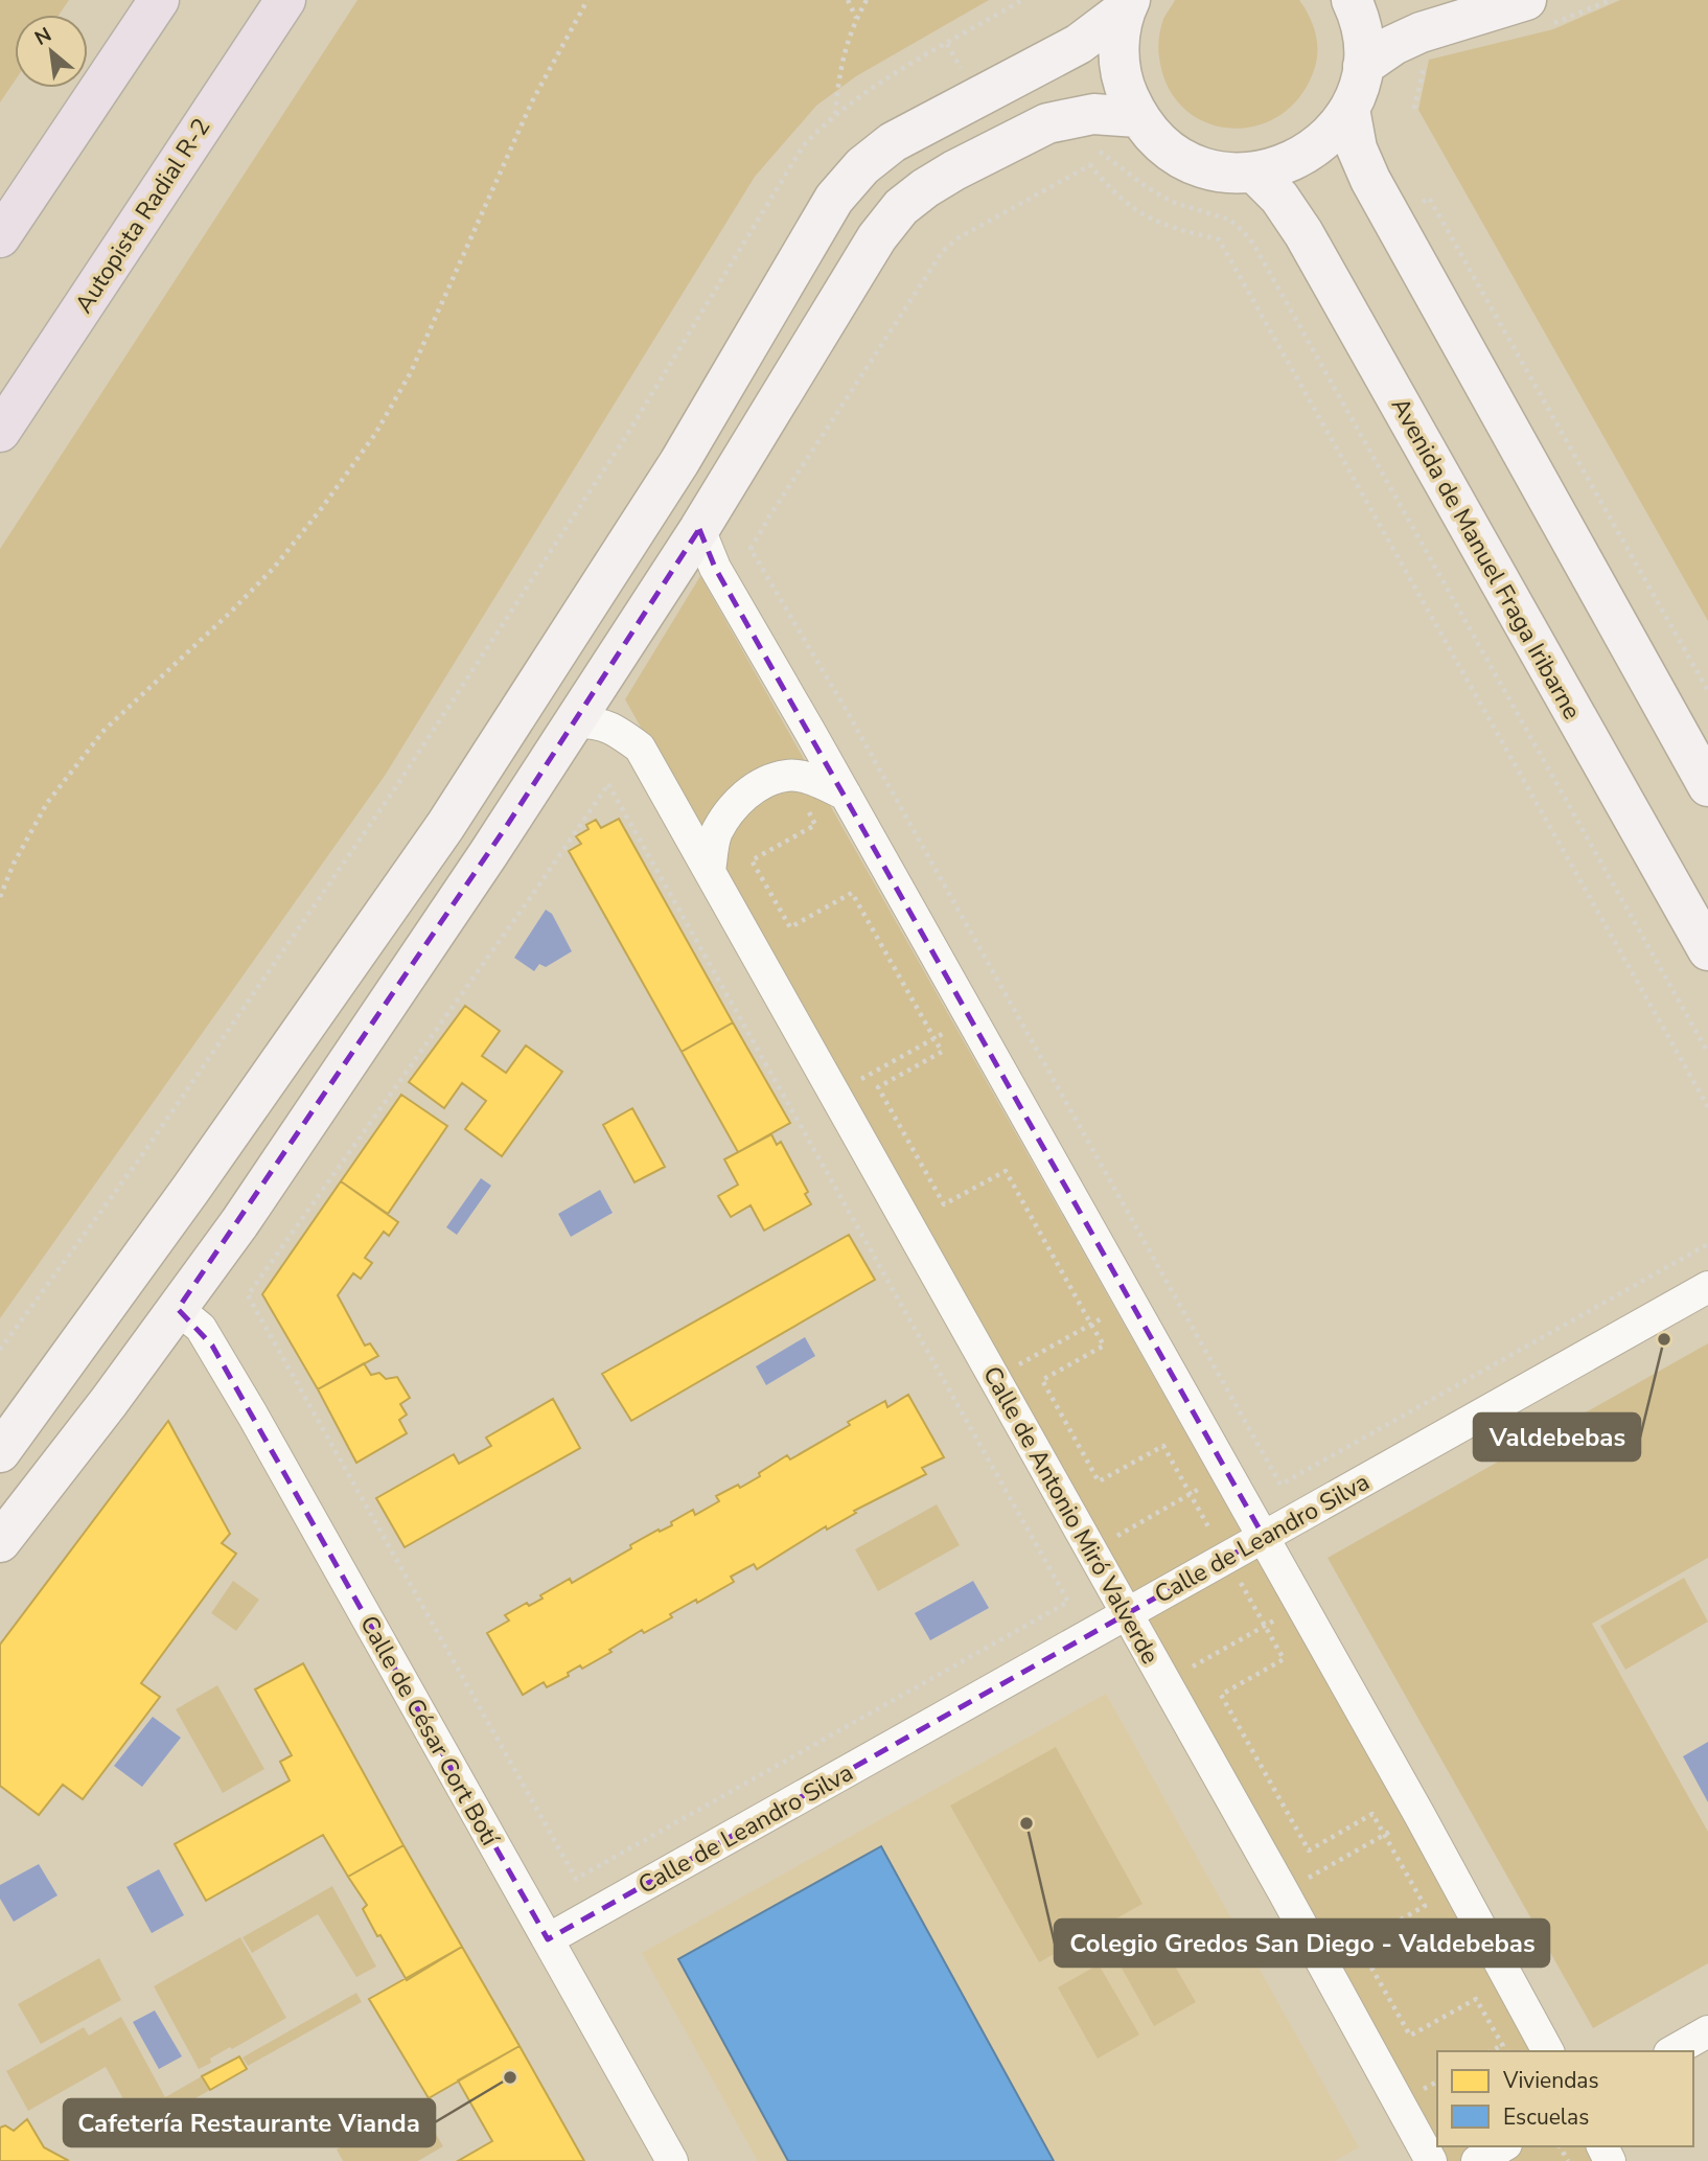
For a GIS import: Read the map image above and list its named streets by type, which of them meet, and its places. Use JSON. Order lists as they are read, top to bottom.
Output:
{
  "streets": {
    "highway": ["Autopista Radial R-2"],
    "street": [
      "Avenida de Manuel Fraga Iribarne",
      "Calle de Antonio Miró Valverde",
      "Calle de Leandro Silva",
      "Calle de César Cort Botí"
    ]
  },
  "crossings": [
    ["Calle de Antonio Miró Valverde", "Calle de Leandro Silva"],
    ["Calle de Leandro Silva", "Calle de César Cort Botí"]
  ],
  "places": ["Valdebebas", "Colegio Gredos San Diego - Valdebebas", "Cafetería Restaurante Vianda"],
  "legend": ["Viviendas", "Escuelas"],
  "north": "top left"
}
